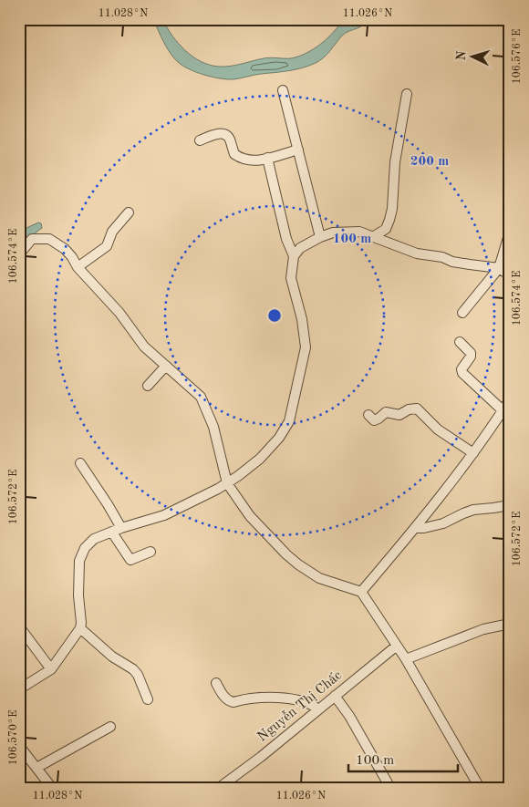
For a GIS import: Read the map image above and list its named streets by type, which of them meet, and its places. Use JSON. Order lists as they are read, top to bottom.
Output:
{
  "streets": {
    "street": ["Nguyễn Thị Chấc"]
  },
  "scale_bar": "100 m",
  "north": "left",
  "coordinates": [
    "11.028°N",
    "11.026°N",
    "106.576°E",
    "106.574°E",
    "106.572°E",
    "106.570°E"
  ],
  "rings": ["200 m", "100 m"]
}
